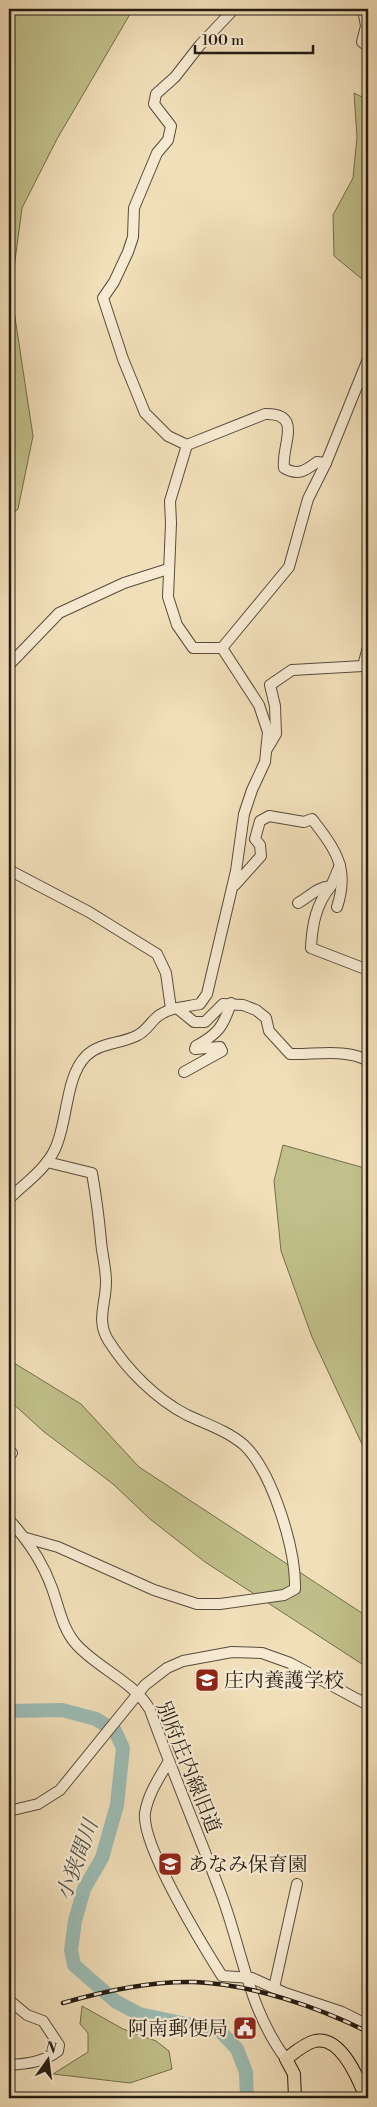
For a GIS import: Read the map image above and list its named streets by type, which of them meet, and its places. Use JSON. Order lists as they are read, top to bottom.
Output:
{
  "streets": {
    "street": ["別府庄内線旧道"]
  },
  "water": ["小狭間川"],
  "places": {
    "school or university": ["庄内養護学校", "あなみ保育園"],
    "public building": ["阿南郵便局"]
  },
  "scale_bar": "100 m",
  "north": "top"
}
